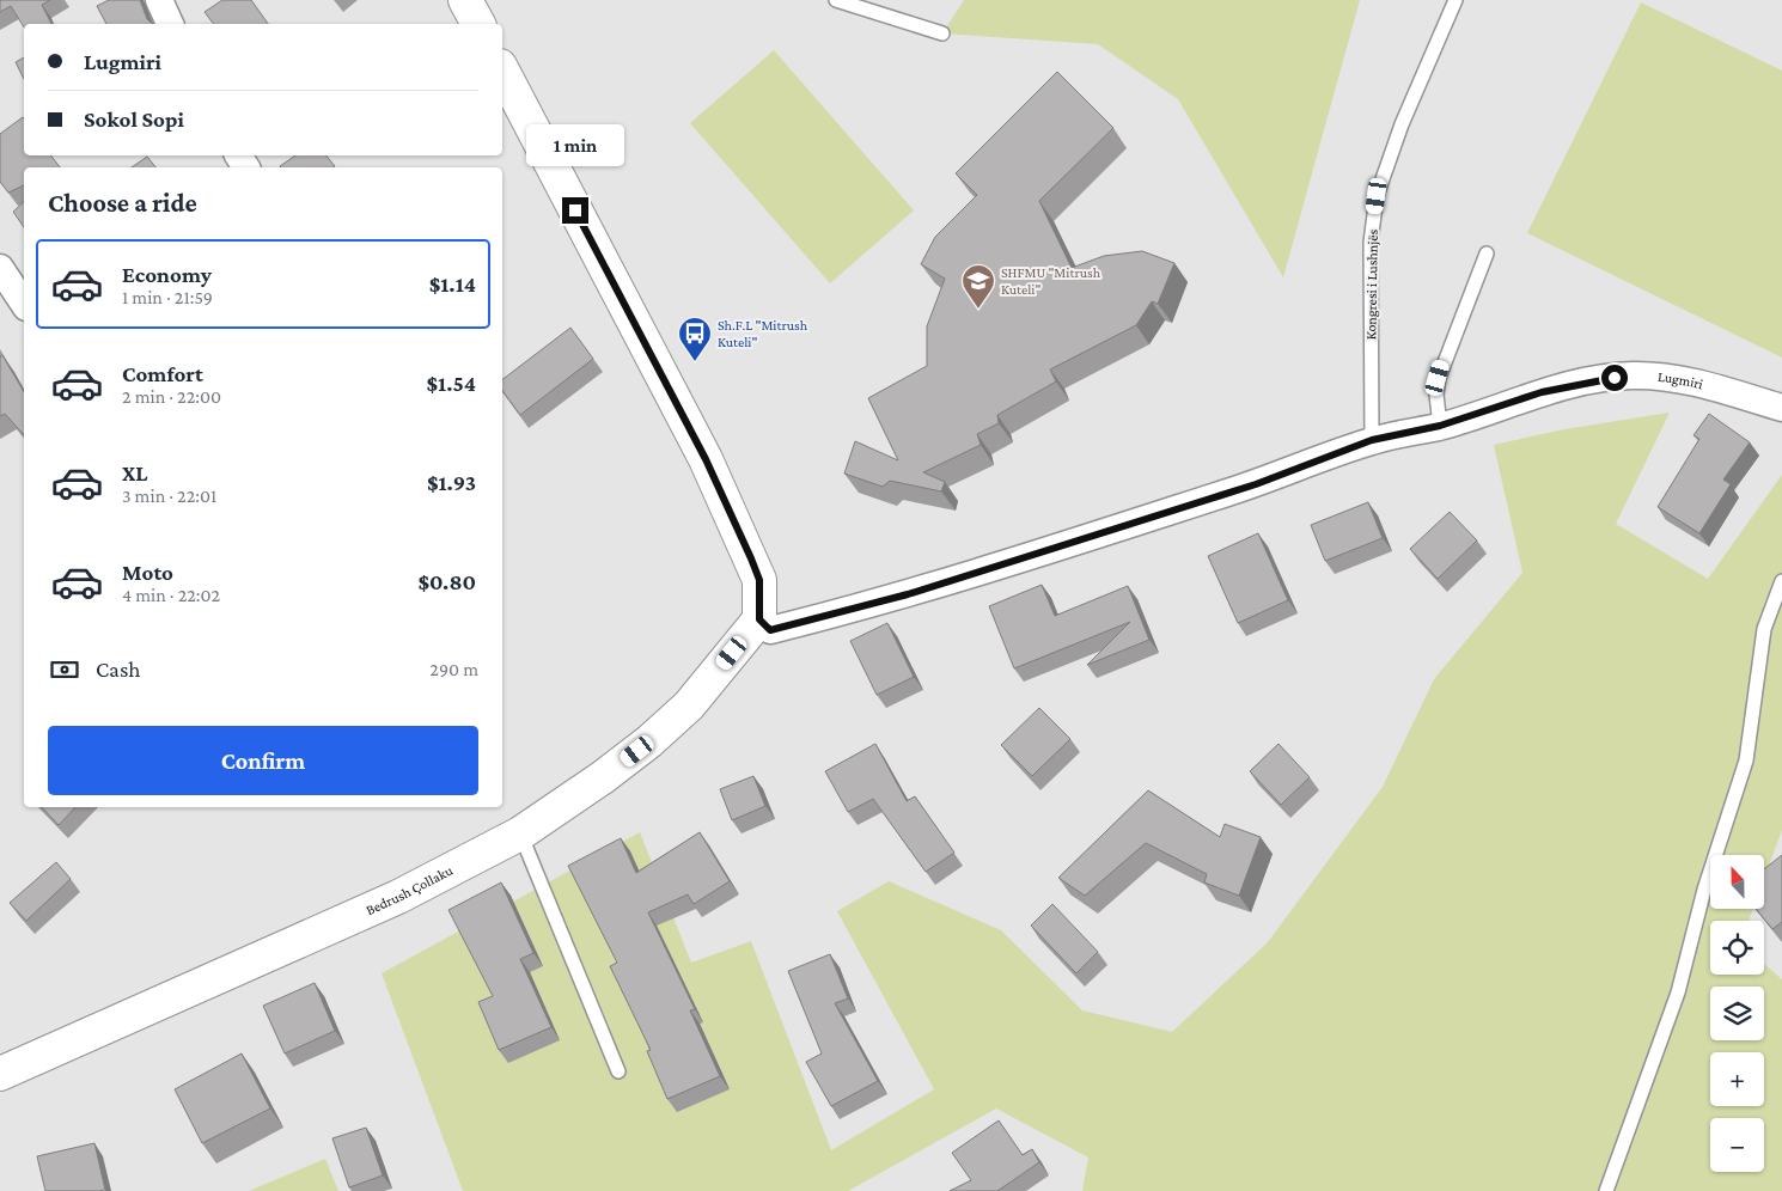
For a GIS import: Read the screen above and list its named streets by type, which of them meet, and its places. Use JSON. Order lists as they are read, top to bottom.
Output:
{
  "streets": {
    "street": ["Lugmiri", "Bedrush Çollaku"],
    "lane": ["Kongresi i Lushnjës"]
  },
  "crossings": [
    ["Kongresi i Lushnjës", "Lugmiri"],
    ["Lugmiri", "Bedrush Çollaku"]
  ],
  "places": {
    "school or university": ["SHFMU \"Mitrush Kuteli\""],
    "bus stop": ["Sh.F.L \"Mitrush Kuteli\""]
  },
  "north": "top",
  "page": {
    "banner": ["Lugmiri", "Sokol Sopi"],
    "bubble": "1 min",
    "heading": "Choose a ride",
    "list": [
      {
        "name": "Economy",
        "note": "1 min · 21:59",
        "value": "$1.14"
      },
      {
        "name": "Comfort",
        "note": "2 min · 22:00",
        "value": "$1.54"
      },
      {
        "name": "XL",
        "note": "3 min · 22:01",
        "value": "$1.93"
      },
      {
        "name": "Moto",
        "note": "4 min · 22:02",
        "value": "$0.80"
      }
    ],
    "pay": ["Cash", "290 m"],
    "buttons": "Confirm",
    "map_buttons": ["+", "−"]
  }
}
